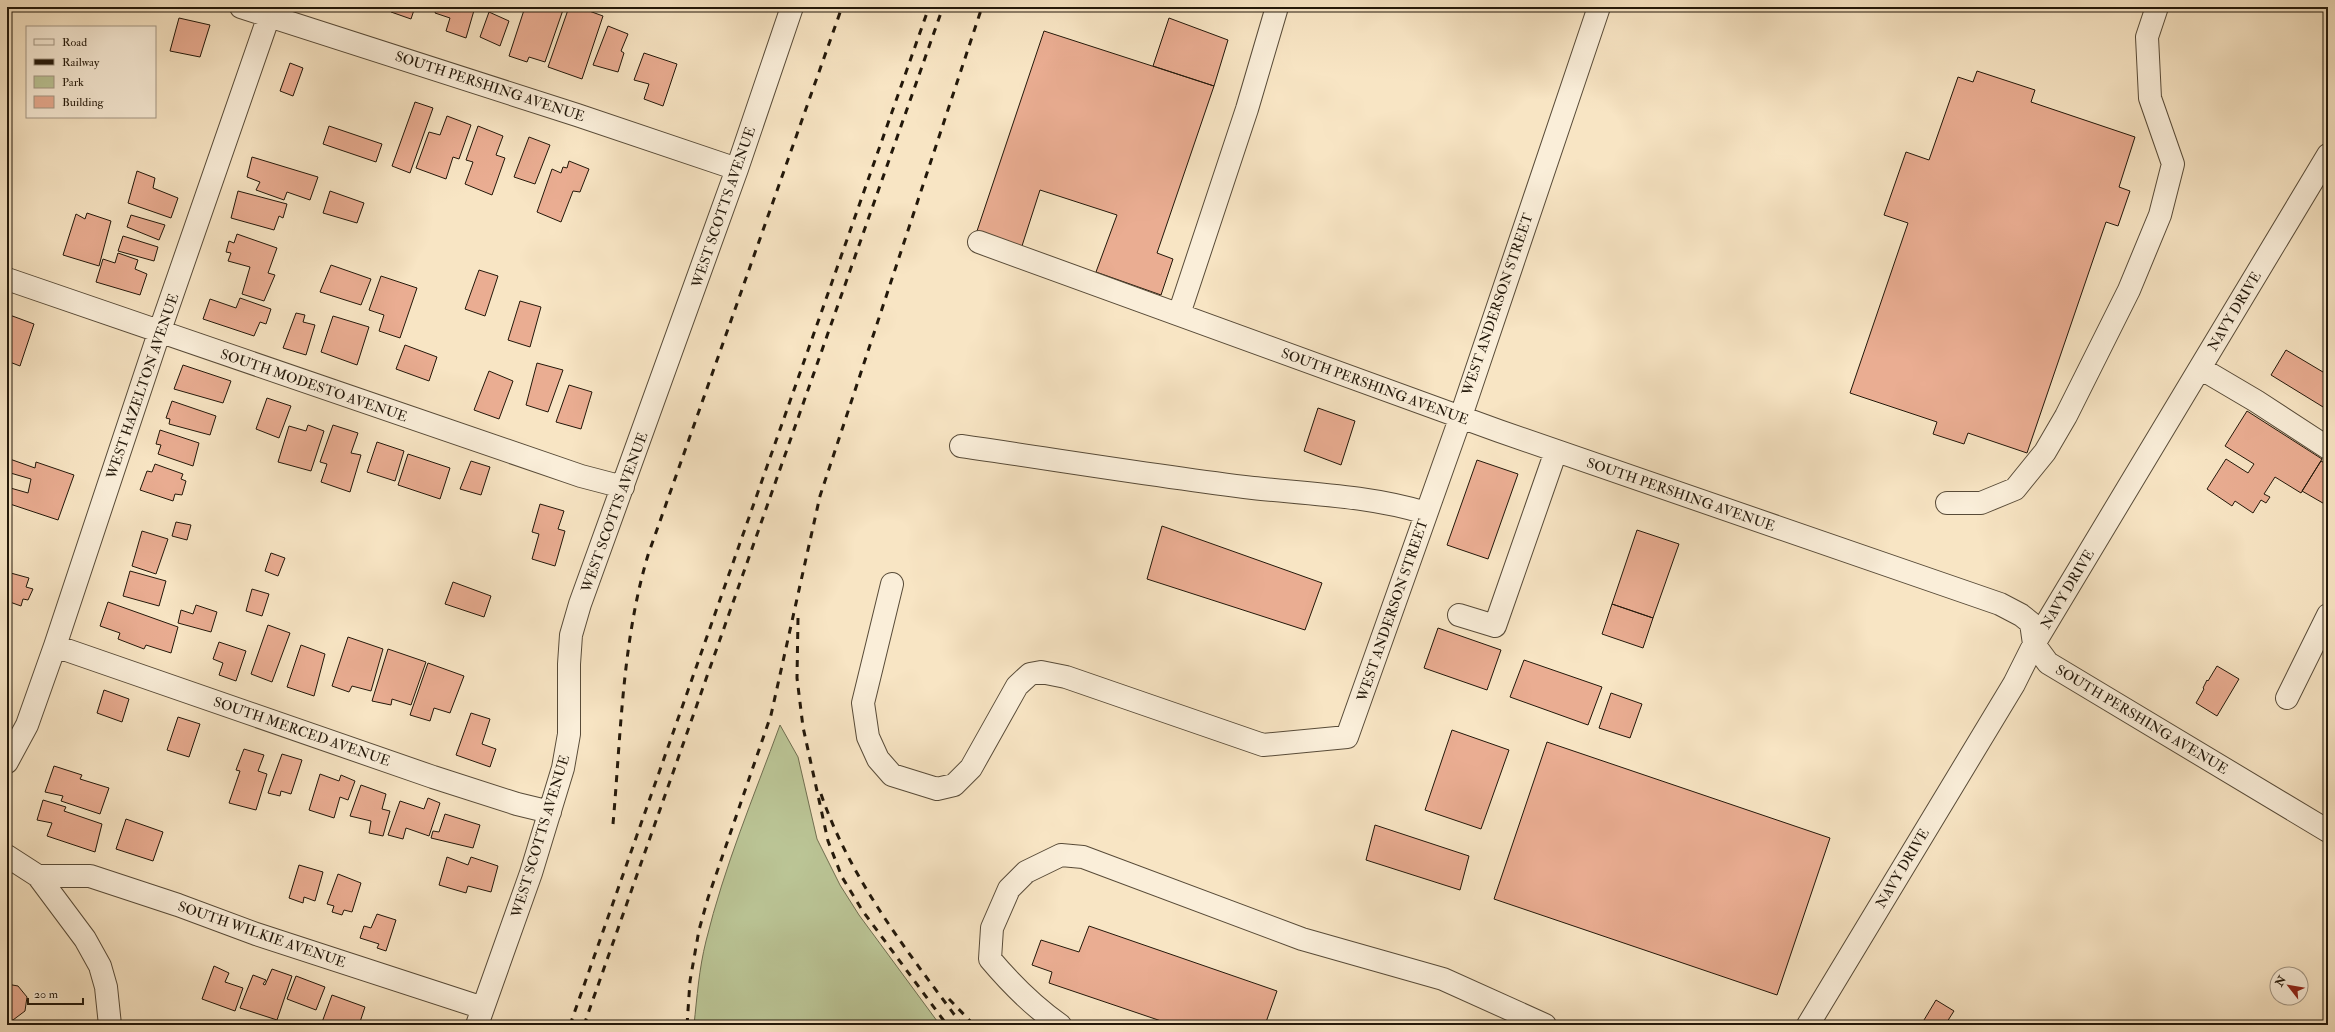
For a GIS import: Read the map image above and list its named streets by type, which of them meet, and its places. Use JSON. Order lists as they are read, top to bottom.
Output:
{
  "streets": {
    "street": [
      "SOUTH PERSHING AVENUE",
      "WEST SCOTTS AVENUE",
      "WEST ANDERSON STREET",
      "NAVY DRIVE",
      "SOUTH MODESTO AVENUE",
      "WEST HAZELTON AVENUE",
      "SOUTH MERCED AVENUE",
      "SOUTH WILKIE AVENUE"
    ]
  },
  "crossings": [
    ["SOUTH PERSHING AVENUE", "WEST SCOTTS AVENUE"],
    ["SOUTH PERSHING AVENUE", "WEST ANDERSON STREET"],
    ["SOUTH PERSHING AVENUE", "NAVY DRIVE"],
    ["SOUTH PERSHING AVENUE", "WEST HAZELTON AVENUE"],
    ["WEST SCOTTS AVENUE", "SOUTH MODESTO AVENUE"],
    ["WEST SCOTTS AVENUE", "SOUTH MERCED AVENUE"],
    ["WEST SCOTTS AVENUE", "SOUTH WILKIE AVENUE"],
    ["SOUTH MODESTO AVENUE", "WEST HAZELTON AVENUE"],
    ["WEST HAZELTON AVENUE", "SOUTH MERCED AVENUE"]
  ],
  "legend": [
    "Road",
    "Railway",
    "Park",
    "Building"
  ],
  "scale_bar": "20 m",
  "north": "top left"
}
